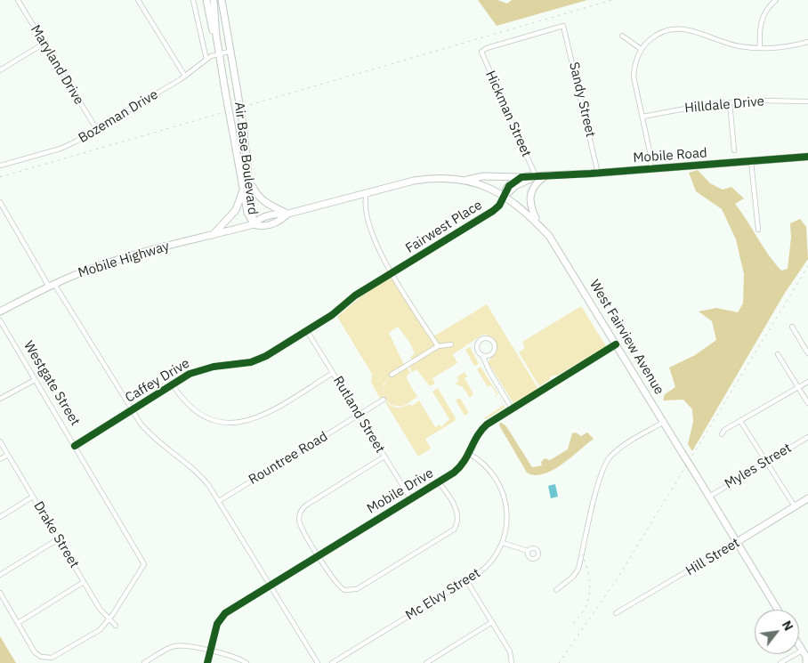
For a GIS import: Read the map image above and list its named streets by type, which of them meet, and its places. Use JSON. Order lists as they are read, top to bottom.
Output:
{
  "streets": {
    "main road": [
      "Mobile Road",
      "Air Base Boulevard",
      "Mobile Highway",
      "West Fairview Avenue",
      "Hill Street"
    ],
    "street": [
      "Maryland Drive",
      "Sandy Street",
      "Hilldale Drive",
      "Hickman Street",
      "Bozeman Drive",
      "Fairwest Place",
      "Caffey Drive",
      "Westgate Street",
      "Rutland Street",
      "Rountree Road",
      "Myles Street",
      "Mobile Drive",
      "Drake Street",
      "Mc Elvy Street"
    ]
  },
  "crossings": [
    ["Maryland Drive", "Bozeman Drive"],
    ["Sandy Street", "Hickman Street"],
    ["Sandy Street", "Mobile Road"],
    ["Hickman Street", "Mobile Road"],
    ["Bozeman Drive", "Air Base Boulevard"],
    ["Mobile Road", "Fairwest Place"],
    ["Mobile Road", "Mobile Highway"],
    ["Mobile Road", "West Fairview Avenue"],
    ["Air Base Boulevard", "Mobile Highway"],
    ["Fairwest Place", "West Fairview Avenue"],
    ["Fairwest Place", "Caffey Drive"],
    ["Fairwest Place", "Rutland Street"],
    ["Mobile Highway", "West Fairview Avenue"],
    ["West Fairview Avenue", "Myles Street"],
    ["West Fairview Avenue", "Mobile Drive"],
    ["West Fairview Avenue", "Hill Street"],
    ["Caffey Drive", "Westgate Street"],
    ["Caffey Drive", "Rutland Street"],
    ["Westgate Street", "Drake Street"],
    ["Rutland Street", "Rountree Road"],
    ["Rutland Street", "Mobile Drive"],
    ["Mobile Drive", "Mc Elvy Street"]
  ],
  "north": "top right"
}
